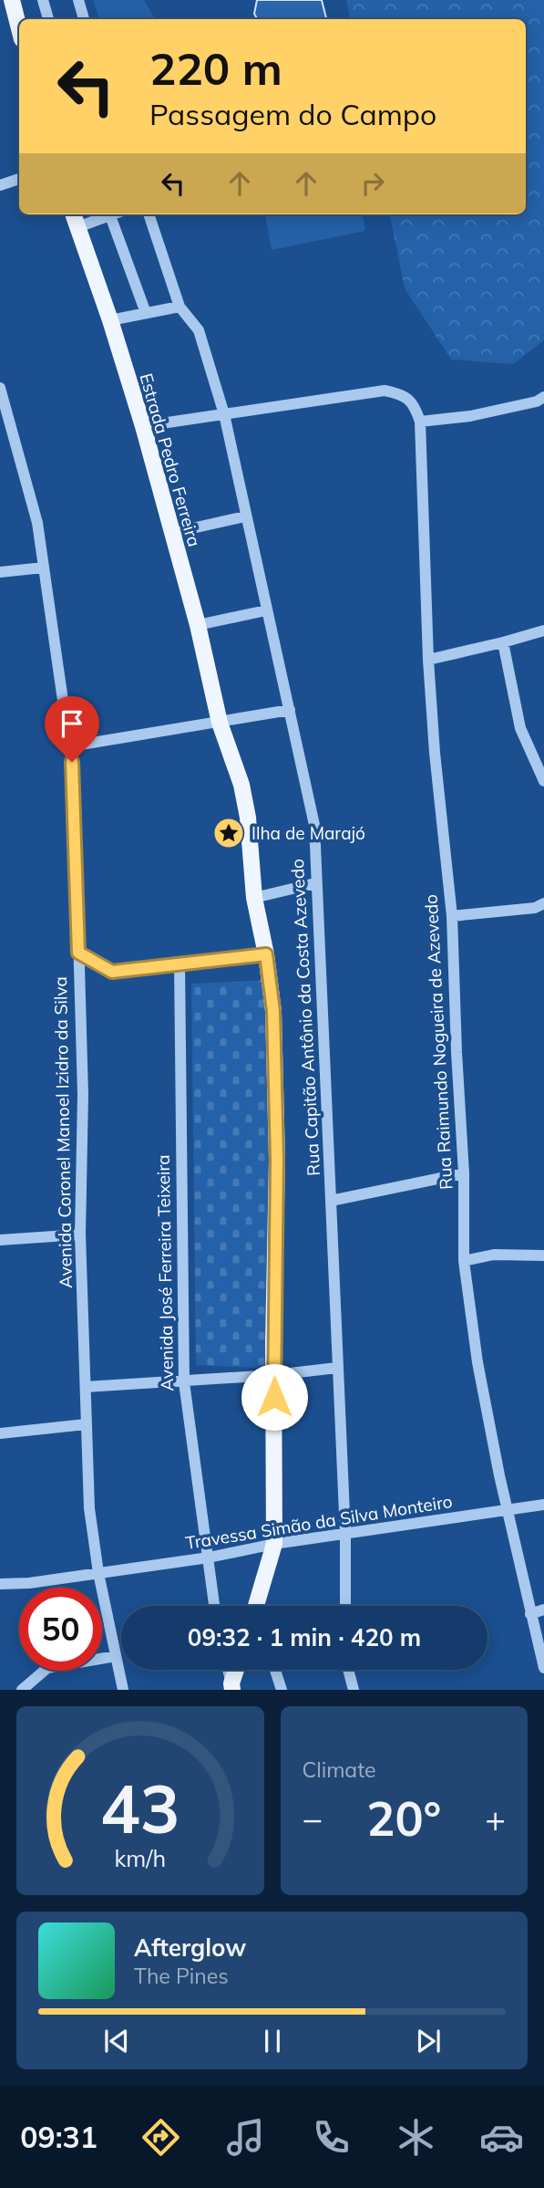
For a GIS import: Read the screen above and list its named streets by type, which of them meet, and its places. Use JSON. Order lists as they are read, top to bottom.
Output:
{
  "streets": {
    "main road": ["Estrada Pedro Ferreira"],
    "street": [
      "Rua Capitão Antônio da Costa Azevedo",
      "Rua Raimundo Nogueira de Azevedo",
      "Avenida Coronel Manoel Izidro da Silva",
      "Avenida José Ferreira Teixeira",
      "Travessa Simão da Silva Monteiro"
    ]
  },
  "crossings": [
    ["Estrada Pedro Ferreira", "Travessa Simão da Silva Monteiro"],
    ["Rua Capitão Antônio da Costa Azevedo", "Rua Raimundo Nogueira de Azevedo"],
    ["Rua Capitão Antônio da Costa Azevedo", "Travessa Simão da Silva Monteiro"],
    ["Rua Raimundo Nogueira de Azevedo", "Travessa Simão da Silva Monteiro"],
    ["Avenida Coronel Manoel Izidro da Silva", "Travessa Simão da Silva Monteiro"],
    ["Avenida José Ferreira Teixeira", "Travessa Simão da Silva Monteiro"]
  ],
  "places": {
    "place": ["Ilha de Marajó"]
  },
  "page": {
    "turn": ["220 m", "Passagem do Campo"],
    "limit": "50",
    "trip": "09:32 · 1 min · 420 m",
    "tile": "Climate",
    "heat": ["−", "20°", "+"],
    "song": ["Afterglow", "The Pines"],
    "tabs": "09:31",
    "gauge": ["43", "km/h"]
  }
}
